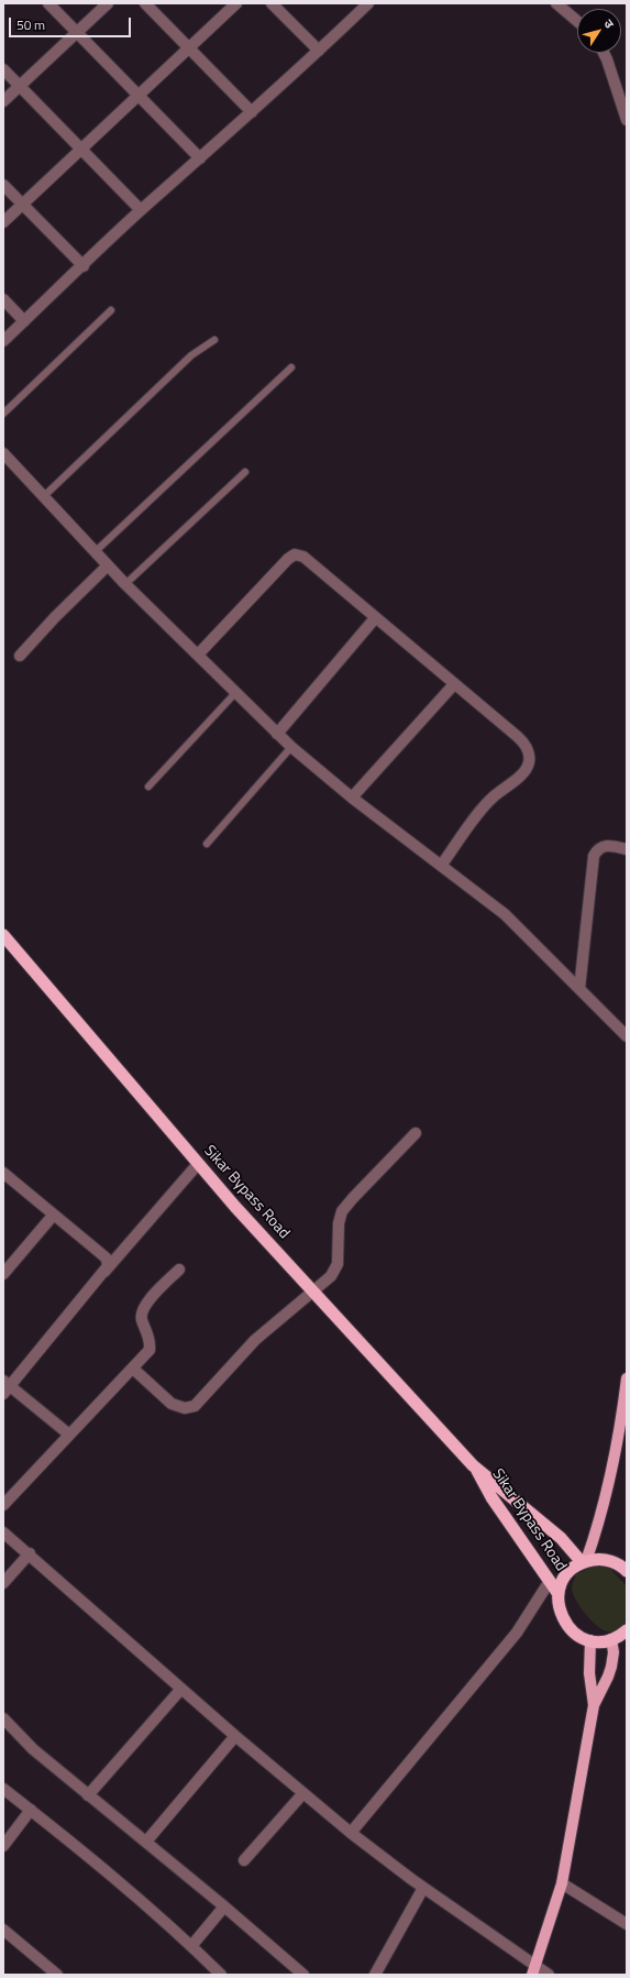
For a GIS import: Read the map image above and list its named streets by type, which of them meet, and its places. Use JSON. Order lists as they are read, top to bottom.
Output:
{
  "streets": {
    "highway": ["Sikar Bypass Road"]
  },
  "scale_bar": "50 m",
  "north": "top right"
}
